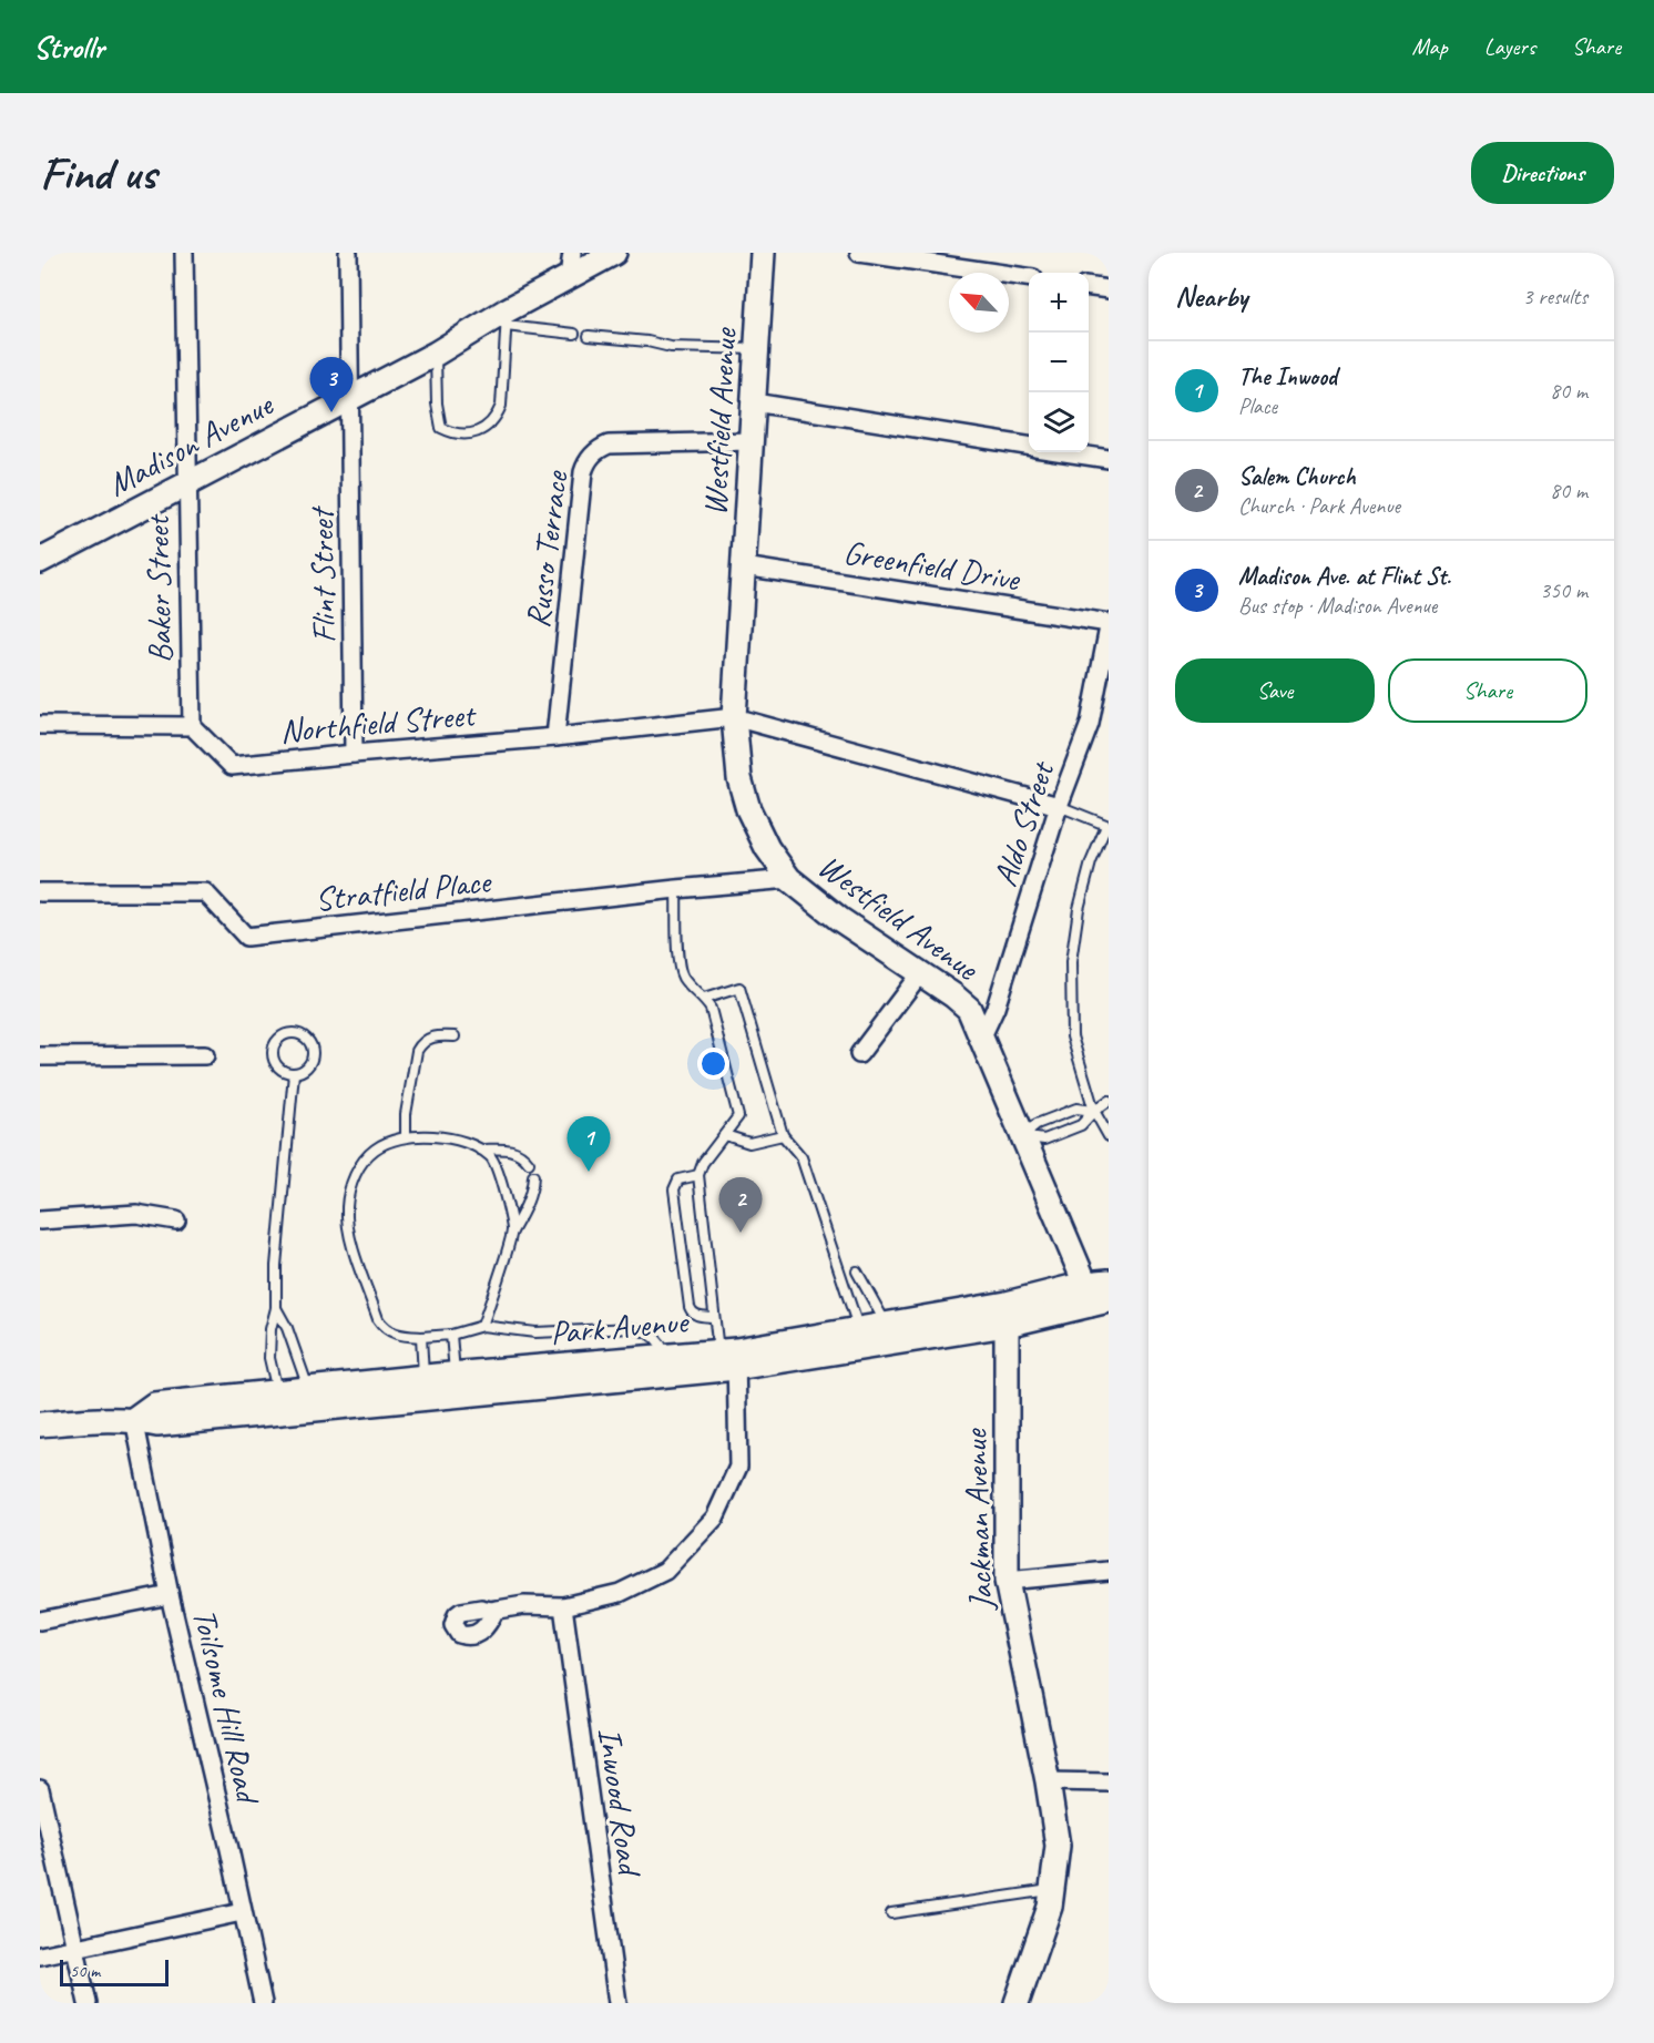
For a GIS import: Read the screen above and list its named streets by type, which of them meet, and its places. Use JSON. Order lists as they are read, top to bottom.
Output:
{
  "streets": {
    "main road": [
      "Westfield Avenue",
      "Madison Avenue",
      "Park Avenue",
      "Jackman Avenue"
    ],
    "street": [
      "Russo Terrace",
      "Greenfield Drive",
      "Flint Street",
      "Baker Street",
      "Northfield Street",
      "Aldo Street",
      "Stratfield Place",
      "Toilsome Hill Road",
      "Inwood Road"
    ]
  },
  "crossings": [
    ["Westfield Avenue", "Russo Terrace"],
    ["Westfield Avenue", "Greenfield Drive"],
    ["Westfield Avenue", "Northfield Street"],
    ["Westfield Avenue", "Aldo Street"],
    ["Westfield Avenue", "Stratfield Place"],
    ["Westfield Avenue", "Park Avenue"],
    ["Madison Avenue", "Flint Street"],
    ["Madison Avenue", "Baker Street"],
    ["Russo Terrace", "Northfield Street"],
    ["Greenfield Drive", "Aldo Street"],
    ["Flint Street", "Northfield Street"],
    ["Baker Street", "Northfield Street"],
    ["Park Avenue", "Jackman Avenue"],
    ["Park Avenue", "Toilsome Hill Road"]
  ],
  "scale_bar": "50 m",
  "north": "top left",
  "page": {
    "header": "Strollr",
    "nav": ["Map", "Layers", "Share"],
    "buttons": [
      "Directions",
      ["Save", "Share"]
    ],
    "title": "Find us",
    "heading": ["Nearby", "3 results"],
    "map_buttons": ["+", "−"],
    "list": [
      {
        "mark": "1",
        "name": "The Inwood",
        "note": "Place",
        "value": "80 m"
      },
      {
        "mark": "2",
        "name": "Salem Church",
        "note": "Church · Park Avenue",
        "value": "80 m"
      },
      {
        "mark": "3",
        "name": "Madison Ave. at Flint St.",
        "note": "Bus stop · Madison Avenue",
        "value": "350 m"
      }
    ],
    "pins": ["3", "1", "2"],
    "scale": "50 m"
  }
}
